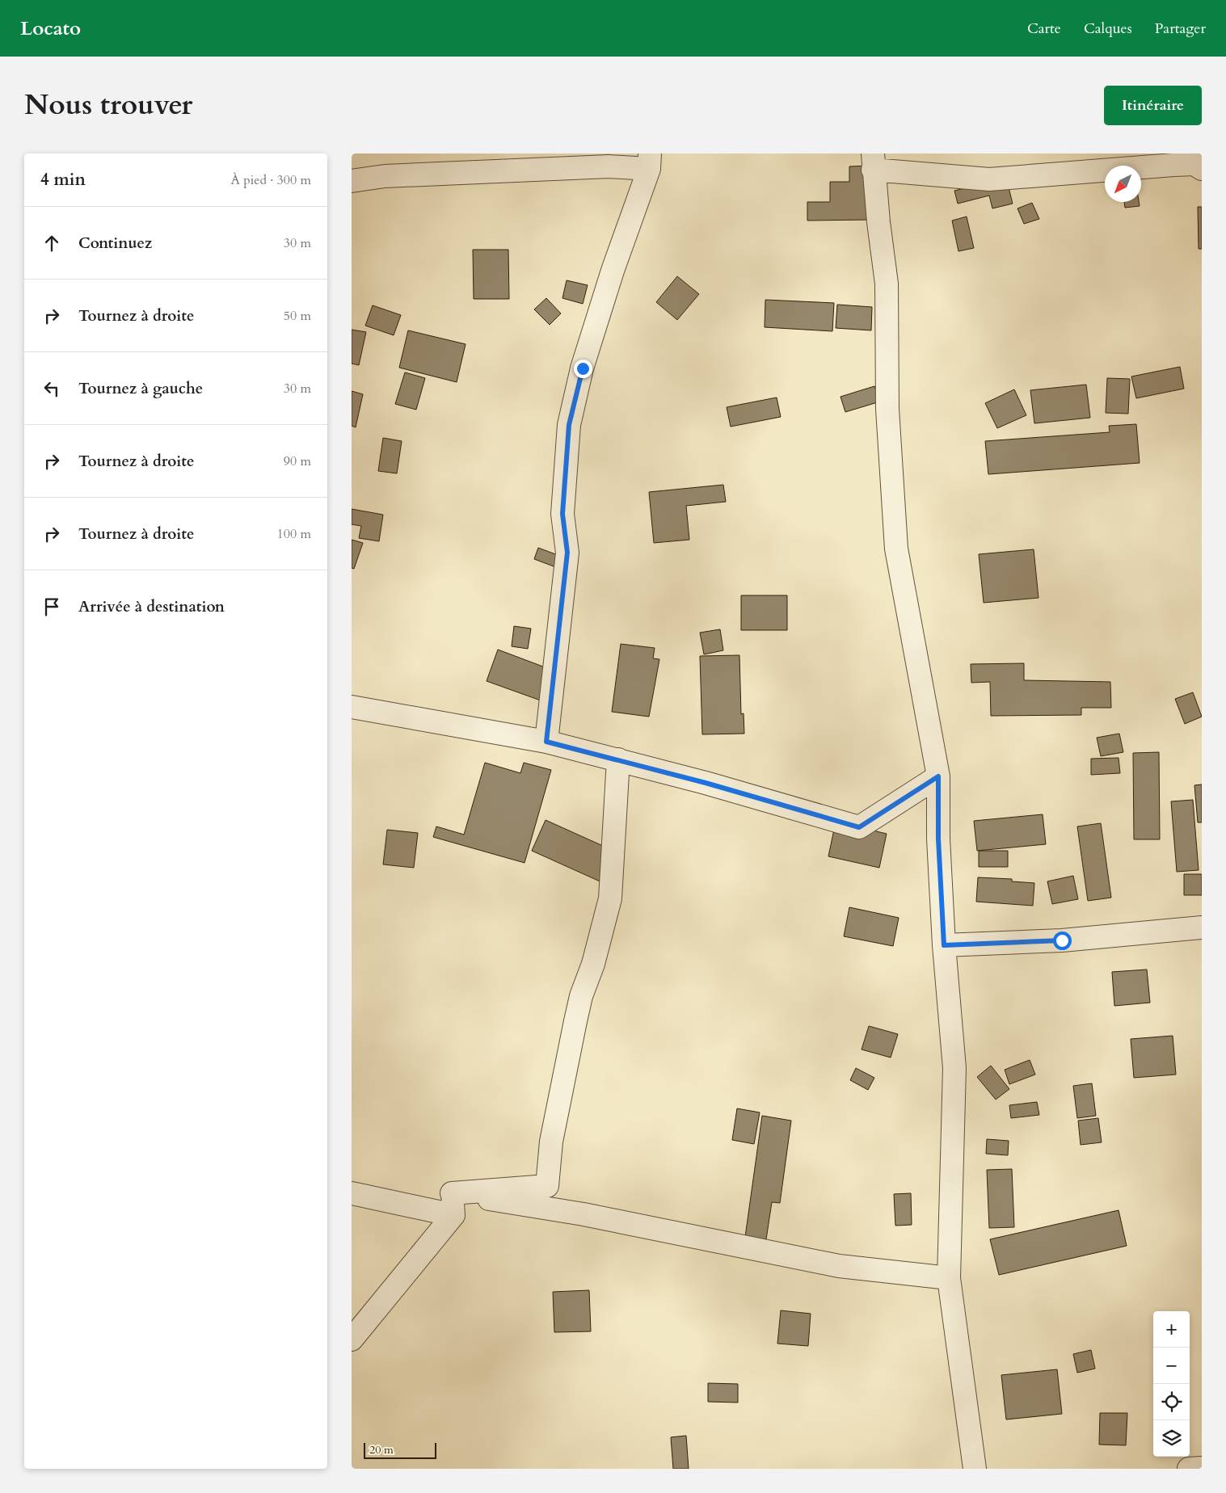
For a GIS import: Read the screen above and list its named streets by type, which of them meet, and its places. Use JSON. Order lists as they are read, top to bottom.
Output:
{
  "scale_bar": "20 m",
  "north": "bottom left",
  "page": {
    "header": "Locato",
    "nav": ["Carte", "Calques", "Partager"],
    "title": "Nous trouver",
    "buttons": "Itinéraire",
    "heading": ["4 min", "À pied · 300 m"],
    "list": [
      ["Continuez", "30 m"],
      ["Tournez à droite", "50 m"],
      ["Tournez à gauche", "30 m"],
      ["Tournez à droite", "90 m"],
      ["Tournez à droite", "100 m"],
      "Arrivée à destination"
    ],
    "map_buttons": ["+", "−"],
    "scale": "20 m"
  }
}
